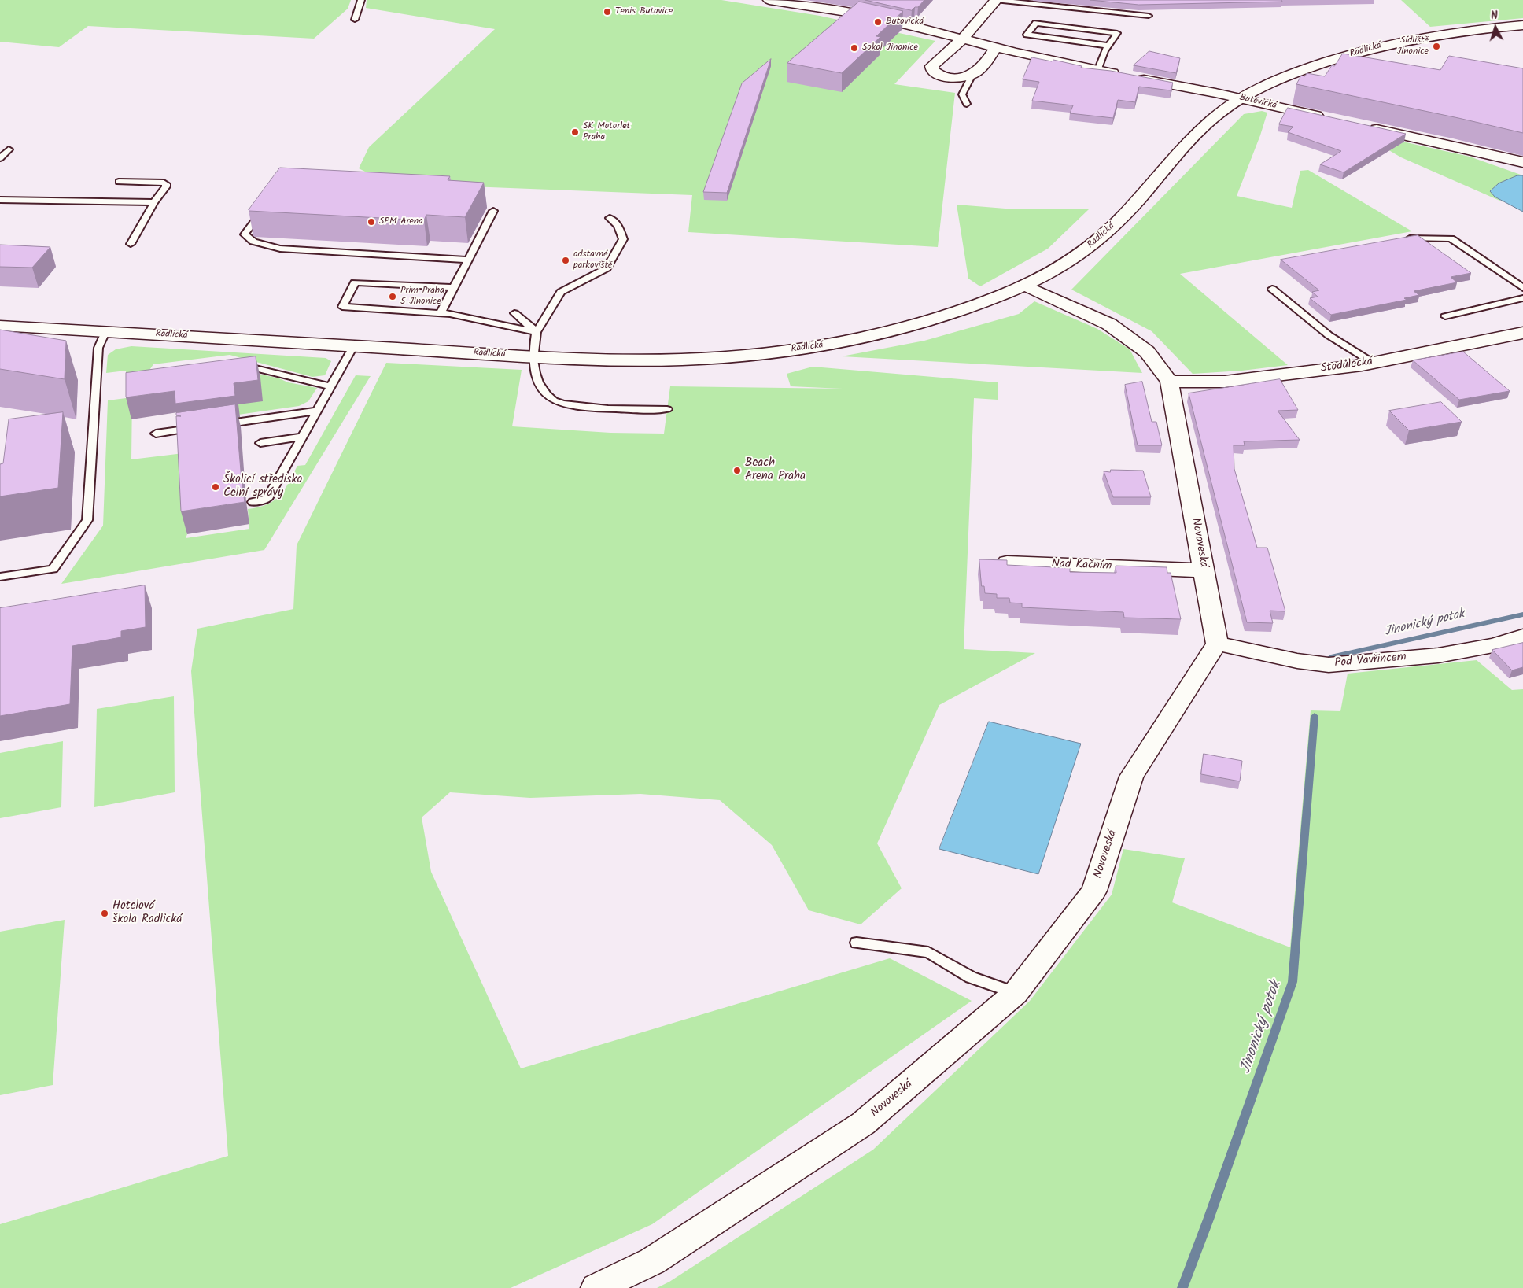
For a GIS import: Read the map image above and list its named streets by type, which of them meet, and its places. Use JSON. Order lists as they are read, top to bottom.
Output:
{
  "streets": {
    "street": [
      "Radlická",
      "Butovická",
      "Stodůlecká",
      "Novoveská",
      "Nad Kačním",
      "Pod Vavřincem"
    ]
  },
  "crossings": [
    ["Radlická", "Butovická"],
    ["Radlická", "Novoveská"],
    ["Stodůlecká", "Novoveská"],
    ["Novoveská", "Nad Kačním"],
    ["Novoveská", "Pod Vavřincem"]
  ],
  "water": ["Jinonický potok"],
  "places": [
    "Tenis Butovice",
    "Butovická",
    "Sídliště Jinonice",
    "Sokol Jinonice",
    "SK Motorlet Praha",
    "SPM Arena",
    "odstavné parkoviště",
    "Prim Praha 5 Jinonice",
    "Beach Arena Praha",
    "Školicí středisko Celní správy",
    "Hotelová škola Radlická"
  ],
  "north": "top"
}
